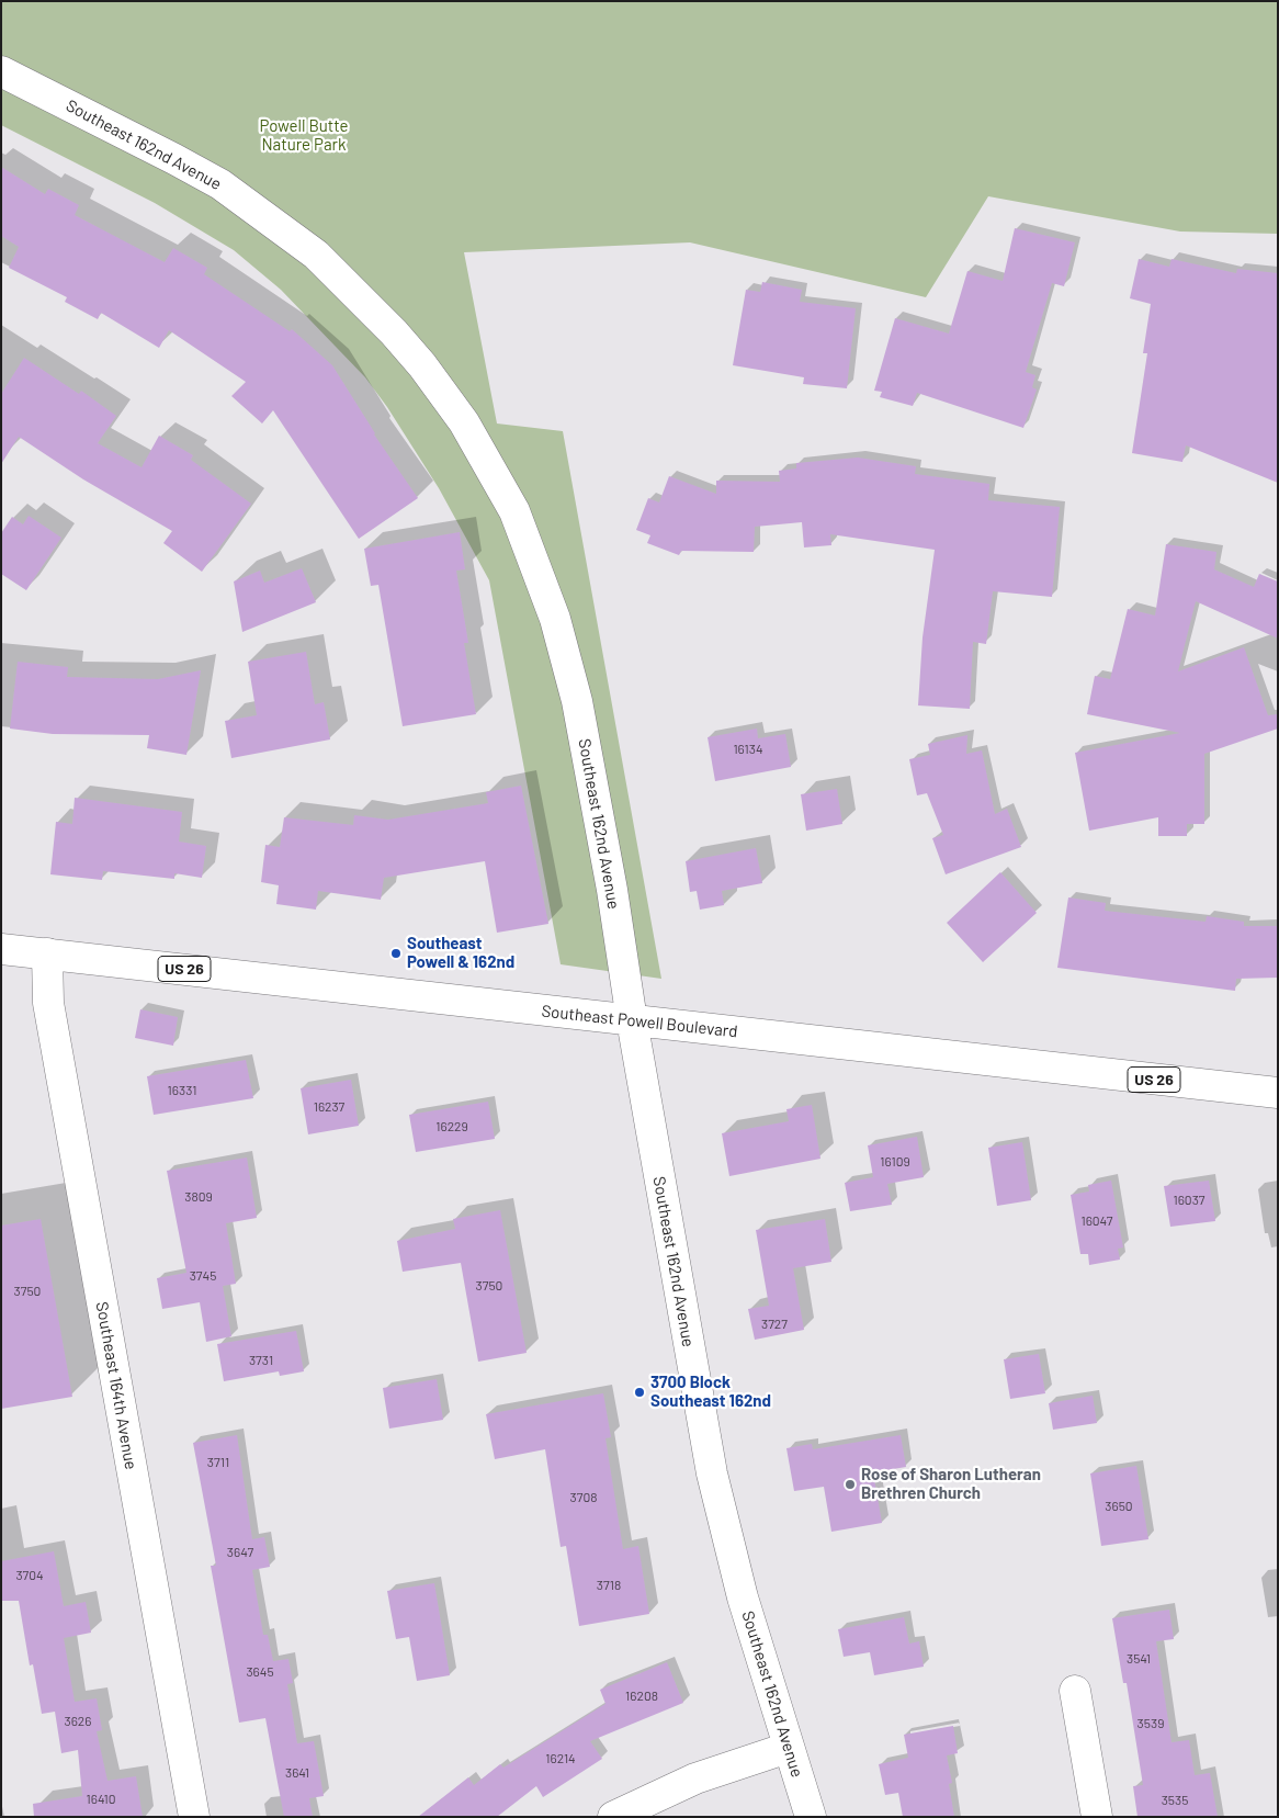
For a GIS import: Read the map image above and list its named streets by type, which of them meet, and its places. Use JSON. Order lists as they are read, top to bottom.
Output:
{
  "streets": {
    "street": [
      "Southeast 162nd Avenue",
      "US 26",
      "Southeast Powell Boulevard",
      "Southeast 164th Avenue"
    ]
  },
  "crossings": [
    ["Southeast 162nd Avenue", "Southeast Powell Boulevard"],
    ["Southeast Powell Boulevard", "Southeast 164th Avenue"]
  ],
  "parks": ["Powell Butte Nature Park"],
  "places": ["Southeast Powell & 162nd", "3700 Block Southeast 162nd", "Rose of Sharon Lutheran Brethren Church"],
  "house_numbers": [
    "16134",
    "16331",
    "16237",
    "16229",
    "16109",
    "3809",
    "16037",
    "16047",
    "3745",
    "3750",
    "3750",
    "3727",
    "3731",
    "3711",
    "3708",
    "3650",
    "3647",
    "3704",
    "3718",
    "3541",
    "3645",
    "16208",
    "3626",
    "3539",
    "16214",
    "3641",
    "16410",
    "3535"
  ]
}
